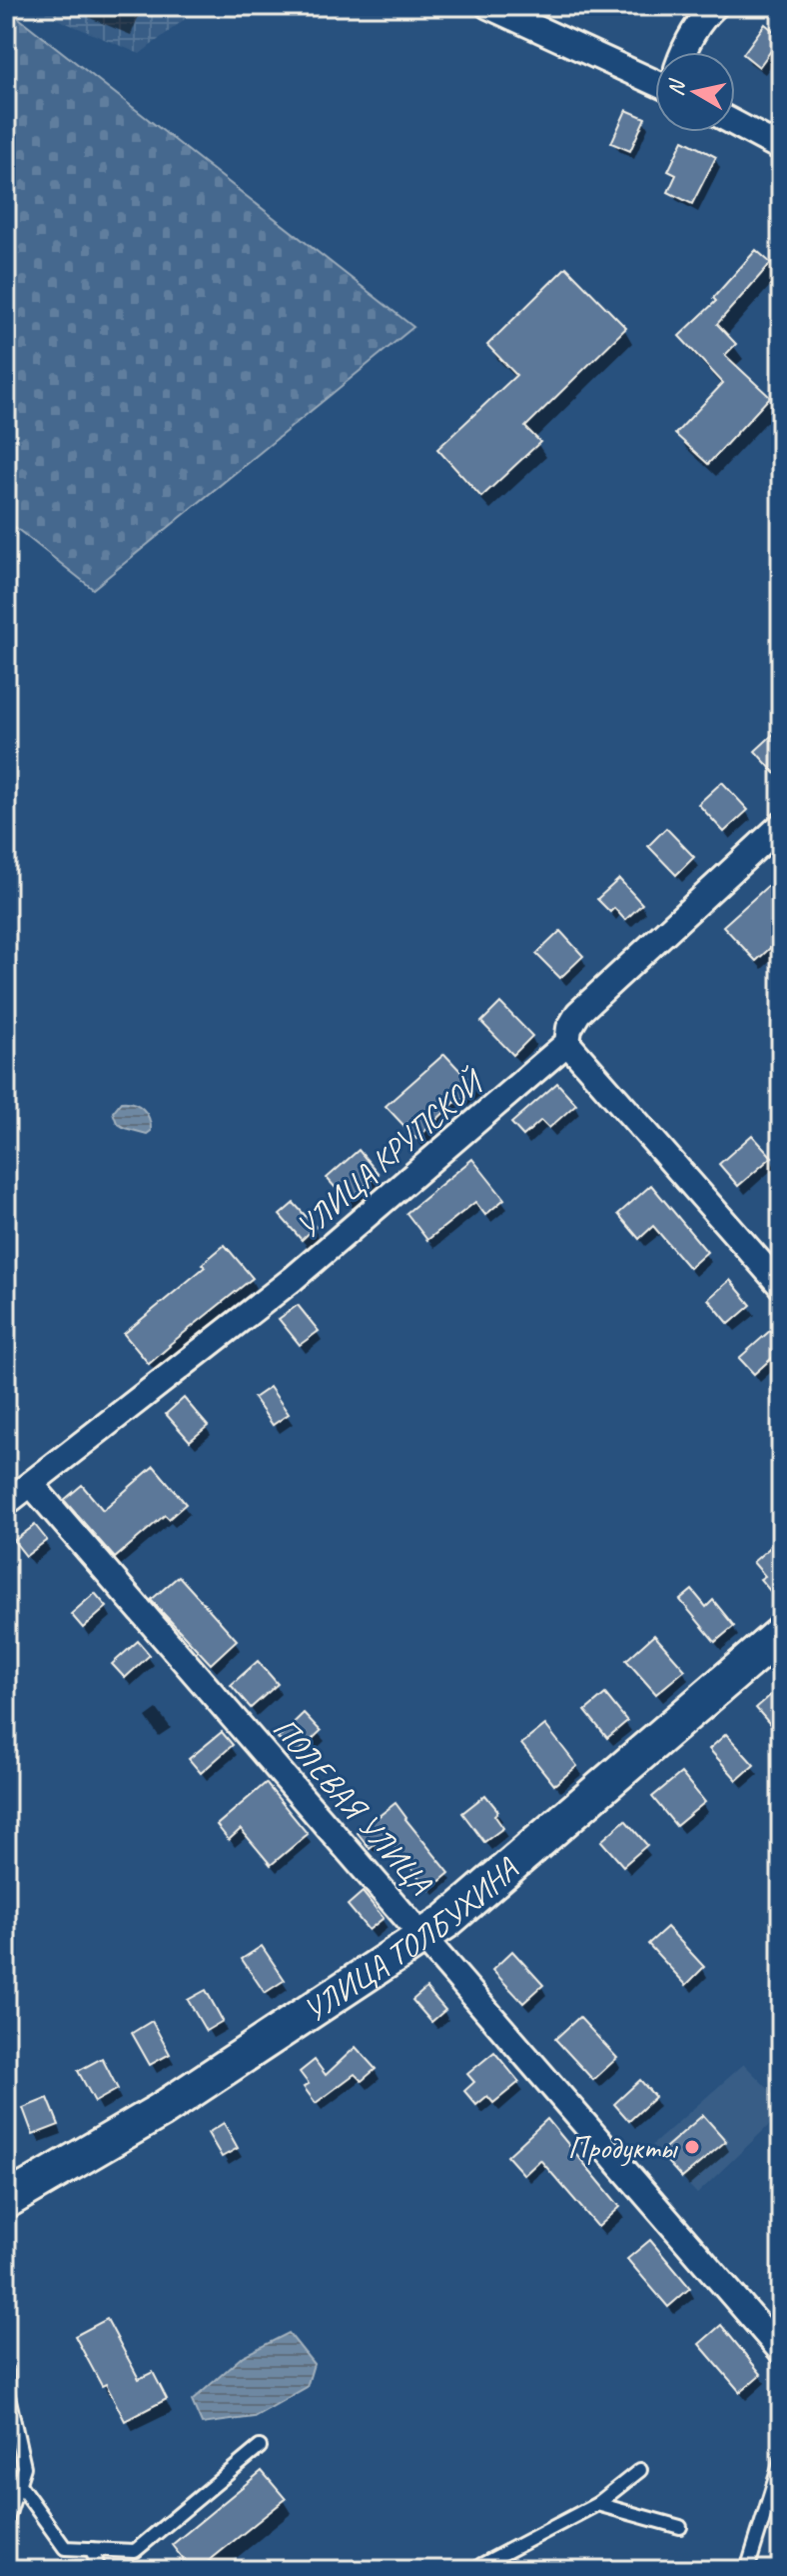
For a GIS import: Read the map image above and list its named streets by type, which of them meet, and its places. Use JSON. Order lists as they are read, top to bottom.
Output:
{
  "streets": {
    "main road": ["УЛИЦА ТОЛБУХИНА"],
    "street": ["УЛИЦА КРУПСКОЙ", "ПОЛЕВАЯ УЛИЦА"]
  },
  "crossings": [
    ["УЛИЦА КРУПСКОЙ", "ПОЛЕВАЯ УЛИЦА"],
    ["ПОЛЕВАЯ УЛИЦА", "УЛИЦА ТОЛБУХИНА"]
  ],
  "places": ["Продукты"],
  "north": "left"
}
